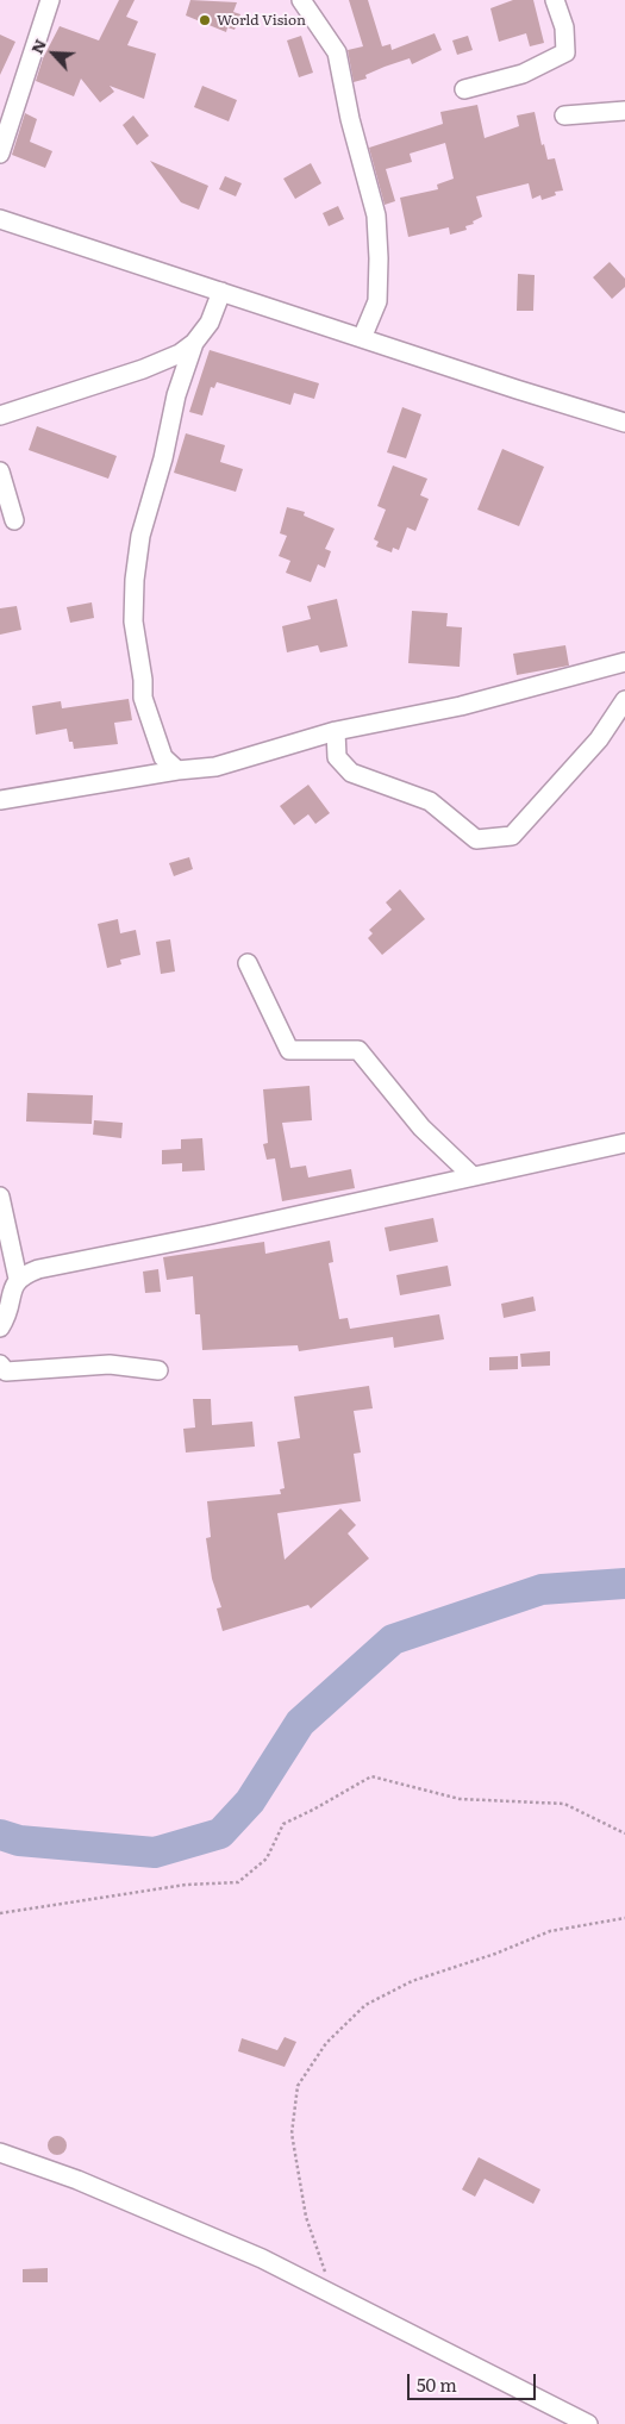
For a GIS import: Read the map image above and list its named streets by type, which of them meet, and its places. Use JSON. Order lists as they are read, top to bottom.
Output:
{
  "places": ["World Vision"],
  "scale_bar": "50 m",
  "north": "top left"
}
